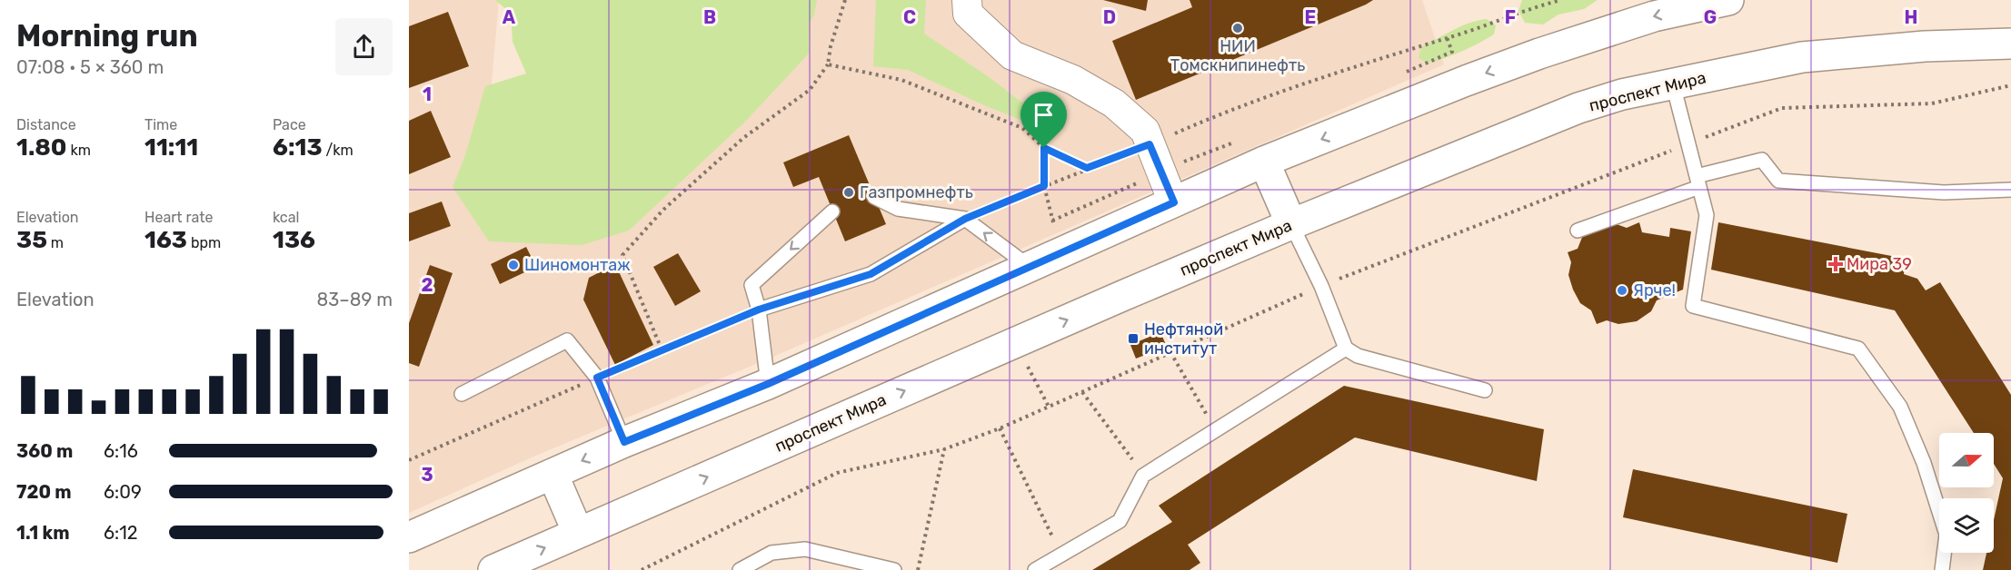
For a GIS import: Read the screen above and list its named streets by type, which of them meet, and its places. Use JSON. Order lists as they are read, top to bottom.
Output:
{
  "streets": {
    "main road": ["проспект Мира"]
  },
  "places": {
    "other": [
      "НИИ Томскнипинефть",
      "Газпромнефть",
      "Шиномонтаж",
      "Ярче!"
    ],
    "health": ["Мира 39"],
    "transit": ["Нефтяной институт"]
  },
  "north": "right",
  "page": {
    "heading": ["Morning run", "07:08 · 5 × 360 m"],
    "stats": [
      ["Distance", "1.80 km"],
      ["Time", "11:11"],
      ["Pace", "6:13 /km"],
      ["Elevation", "35 m"],
      ["Heart rate", "163 bpm"],
      ["kcal", "136"]
    ],
    "chart": ["Elevation", "83–89 m"],
    "list": [
      {
        "name": "360 m",
        "note": "6:16"
      },
      {
        "name": "720 m",
        "note": "6:09"
      },
      {
        "name": "1.1 km",
        "note": "6:12"
      }
    ]
  },
  "grid": {
    "columns": [
      "A",
      "B",
      "C",
      "D",
      "E",
      "F",
      "G",
      "H"
    ],
    "rows": ["1", "2", "3"]
  }
}
